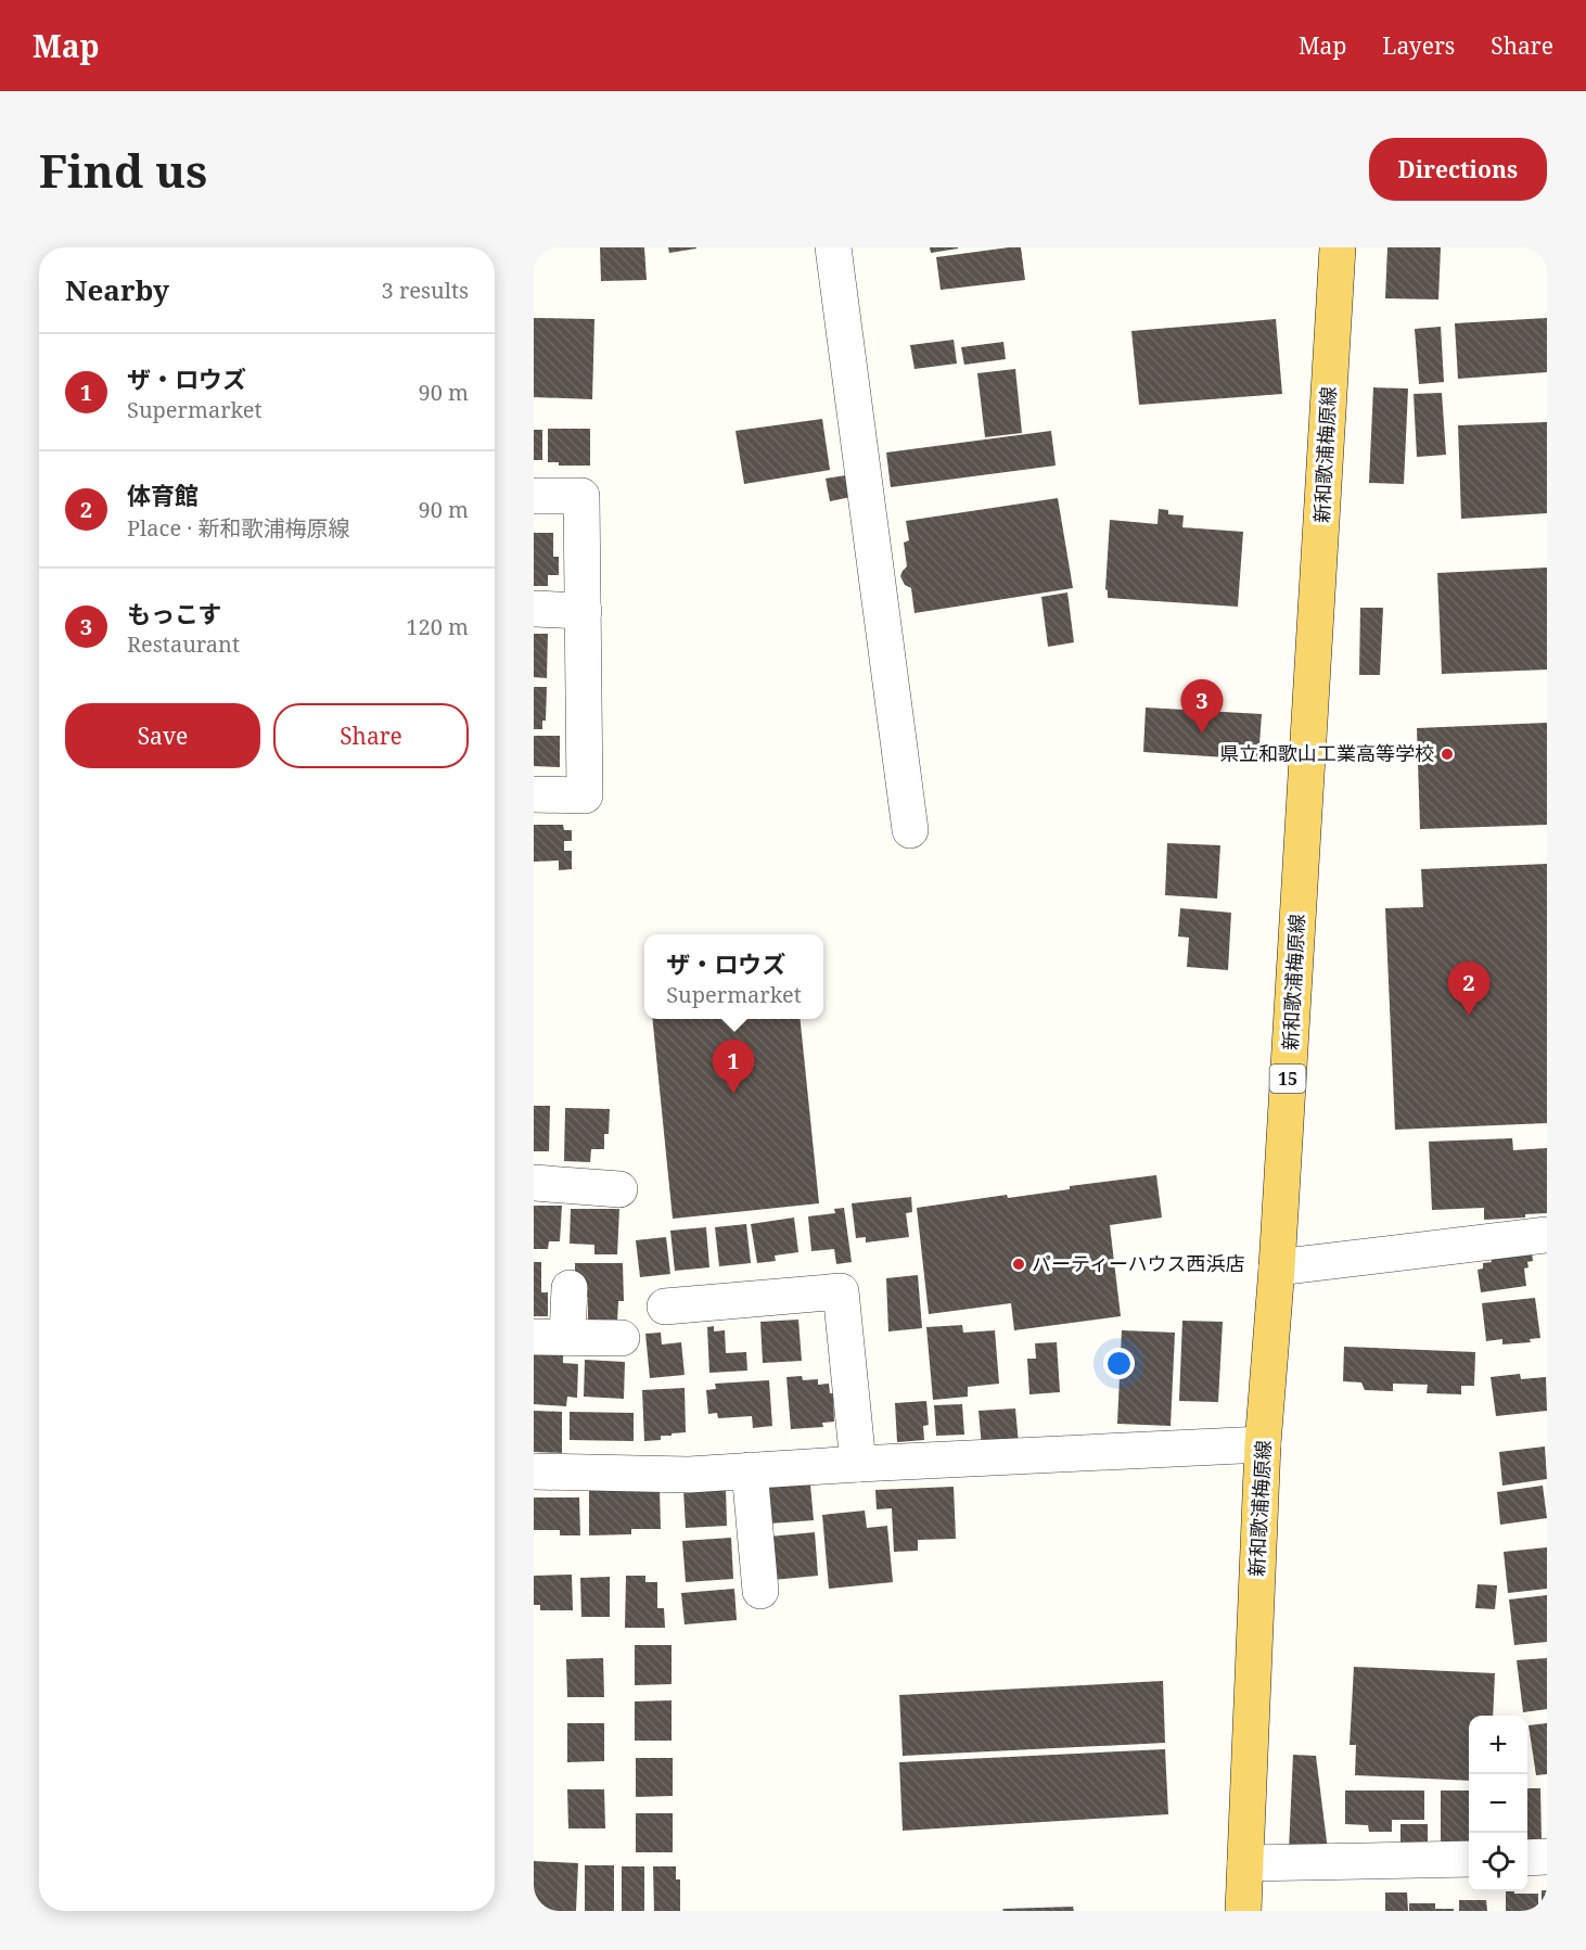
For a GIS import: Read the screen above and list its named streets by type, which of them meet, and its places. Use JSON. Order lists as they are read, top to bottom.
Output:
{
  "streets": {
    "main road": ["新和歌浦梅原線", "15"]
  },
  "places": ["県立和歌山工業高等学校", "パーティーハウス西浜店"],
  "page": {
    "header": "Map",
    "nav": ["Map", "Layers", "Share"],
    "buttons": [
      "Directions",
      ["Save", "Share"]
    ],
    "title": "Find us",
    "heading": ["Nearby", "3 results"],
    "list": [
      {
        "mark": "1",
        "name": "ザ・ロウズ",
        "note": "Supermarket",
        "value": "90 m"
      },
      {
        "mark": "2",
        "name": "体育館",
        "note": "Place · 新和歌浦梅原線",
        "value": "90 m"
      },
      {
        "mark": "3",
        "name": "もっこす",
        "note": "Restaurant",
        "value": "120 m"
      }
    ],
    "pins": ["3", "2", "1"],
    "popup": ["ザ・ロウズ", "Supermarket"],
    "map_buttons": ["+", "−"]
  }
}
